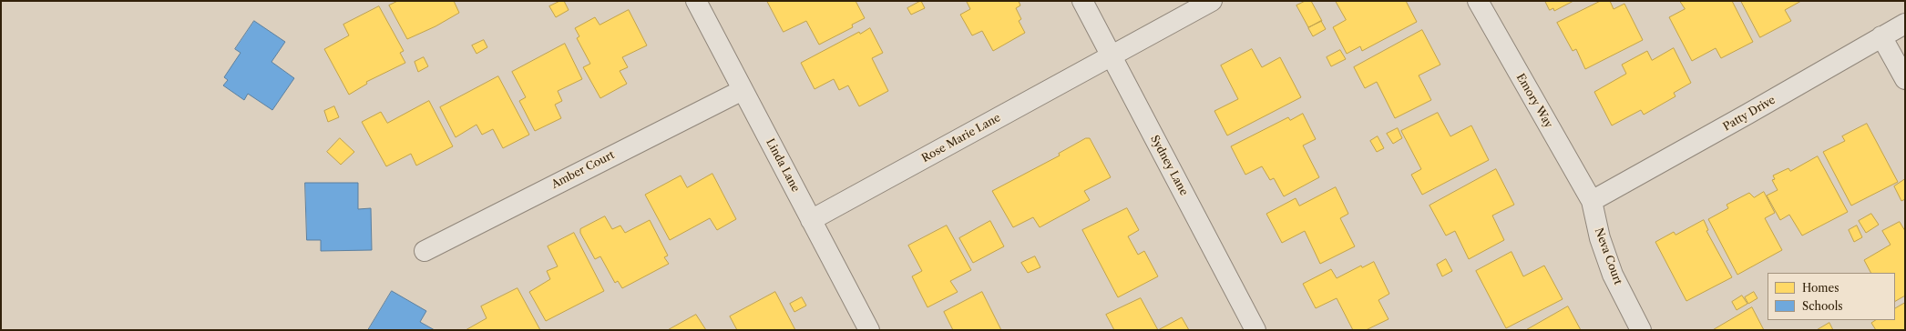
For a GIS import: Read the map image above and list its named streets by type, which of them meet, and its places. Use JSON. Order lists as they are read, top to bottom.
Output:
{
  "streets": {
    "street": [
      "Emory Way",
      "Patty Drive",
      "Rose Marie Lane",
      "Linda Lane",
      "Sydney Lane",
      "Amber Court",
      "Neva Court"
    ]
  },
  "crossings": [
    ["Emory Way", "Patty Drive"],
    ["Emory Way", "Neva Court"],
    ["Patty Drive", "Neva Court"],
    ["Rose Marie Lane", "Linda Lane"],
    ["Rose Marie Lane", "Sydney Lane"],
    ["Linda Lane", "Amber Court"]
  ],
  "legend": ["Homes", "Schools"]
}
